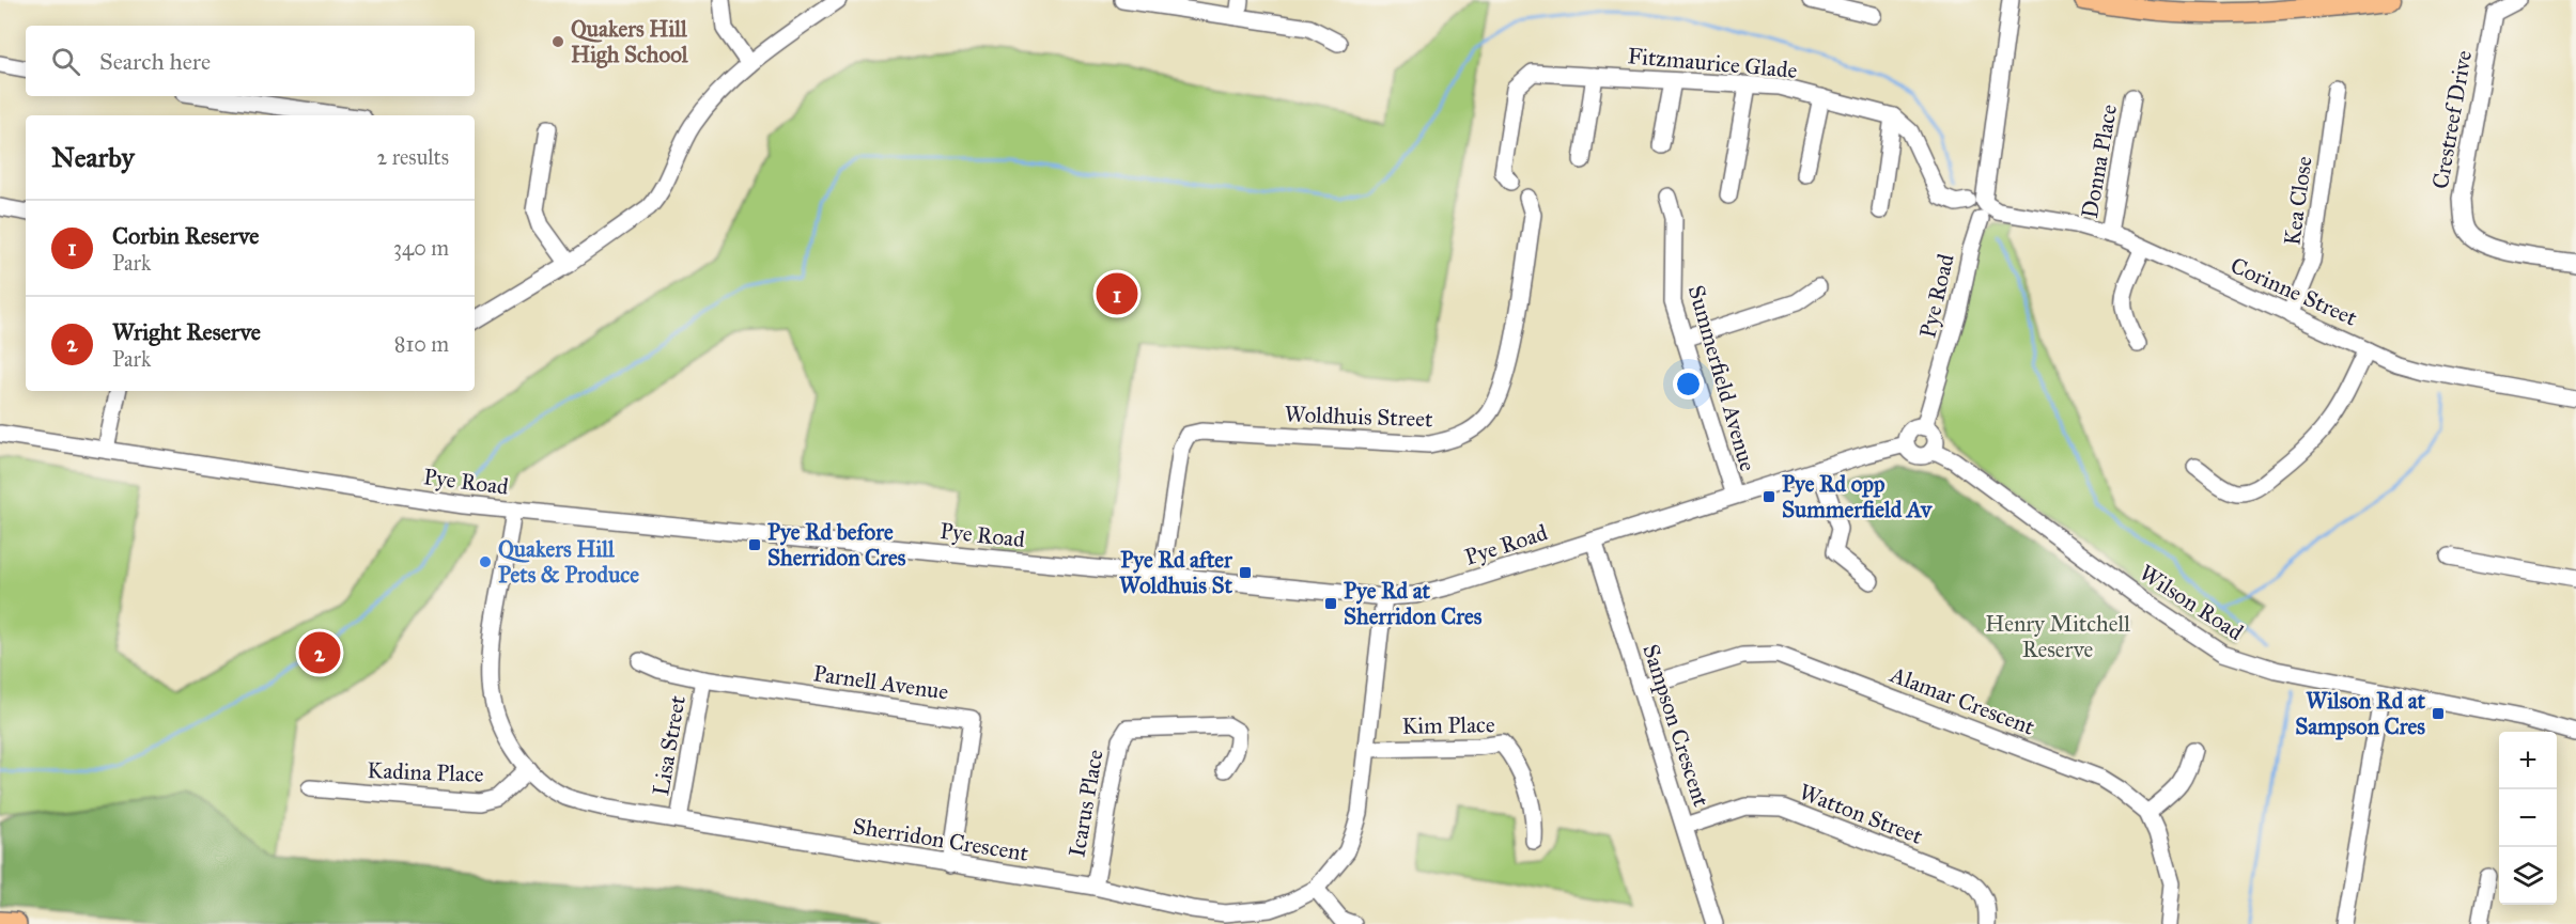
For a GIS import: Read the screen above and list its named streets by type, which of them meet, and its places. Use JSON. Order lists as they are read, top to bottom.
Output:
{
  "streets": {
    "street": [
      "Fitzmaurice Glade",
      "Crestreef Drive",
      "Donna Place",
      "Kea Close",
      "Corinne Street",
      "Pye Road",
      "Summerfield Avenue",
      "Woldhuis Street",
      "Wilson Road",
      "Parnell Avenue",
      "Alamar Crescent",
      "Kim Place",
      "Sampson Crescent",
      "Lisa Street",
      "Kadina Place",
      "Icarus Place",
      "Watton Street",
      "Sherridon Crescent"
    ]
  },
  "crossings": [
    ["Donna Place", "Corinne Street"],
    ["Kea Close", "Corinne Street"],
    ["Corinne Street", "Pye Road"],
    ["Pye Road", "Summerfield Avenue"],
    ["Pye Road", "Woldhuis Street"],
    ["Pye Road", "Wilson Road"],
    ["Pye Road", "Sampson Crescent"],
    ["Pye Road", "Sherridon Crescent"],
    ["Parnell Avenue", "Lisa Street"],
    ["Parnell Avenue", "Sherridon Crescent"],
    ["Alamar Crescent", "Sampson Crescent"],
    ["Kim Place", "Sherridon Crescent"],
    ["Sampson Crescent", "Watton Street"],
    ["Lisa Street", "Sherridon Crescent"],
    ["Kadina Place", "Sherridon Crescent"],
    ["Icarus Place", "Sherridon Crescent"]
  ],
  "parks": ["Henry Mitchell Reserve"],
  "places": {
    "other": ["Quakers Hill High School", "Quakers Hill Pets & Produce"],
    "transit": [
      "Pye Rd opp Summerfield Av",
      "Pye Rd before Sherridon Cres",
      "Pye Rd after Woldhuis St",
      "Pye Rd at Sherridon Cres",
      "Wilson Rd at Sampson Cres"
    ]
  },
  "page": {
    "search": "Search here",
    "heading": ["Nearby", "2 results"],
    "list": [
      {
        "mark": "1",
        "name": "Corbin Reserve",
        "note": "Park",
        "value": "340 m"
      },
      {
        "mark": "2",
        "name": "Wright Reserve",
        "note": "Park",
        "value": "810 m"
      }
    ],
    "pins": ["1", "2"],
    "map_buttons": ["+", "−"]
  }
}
